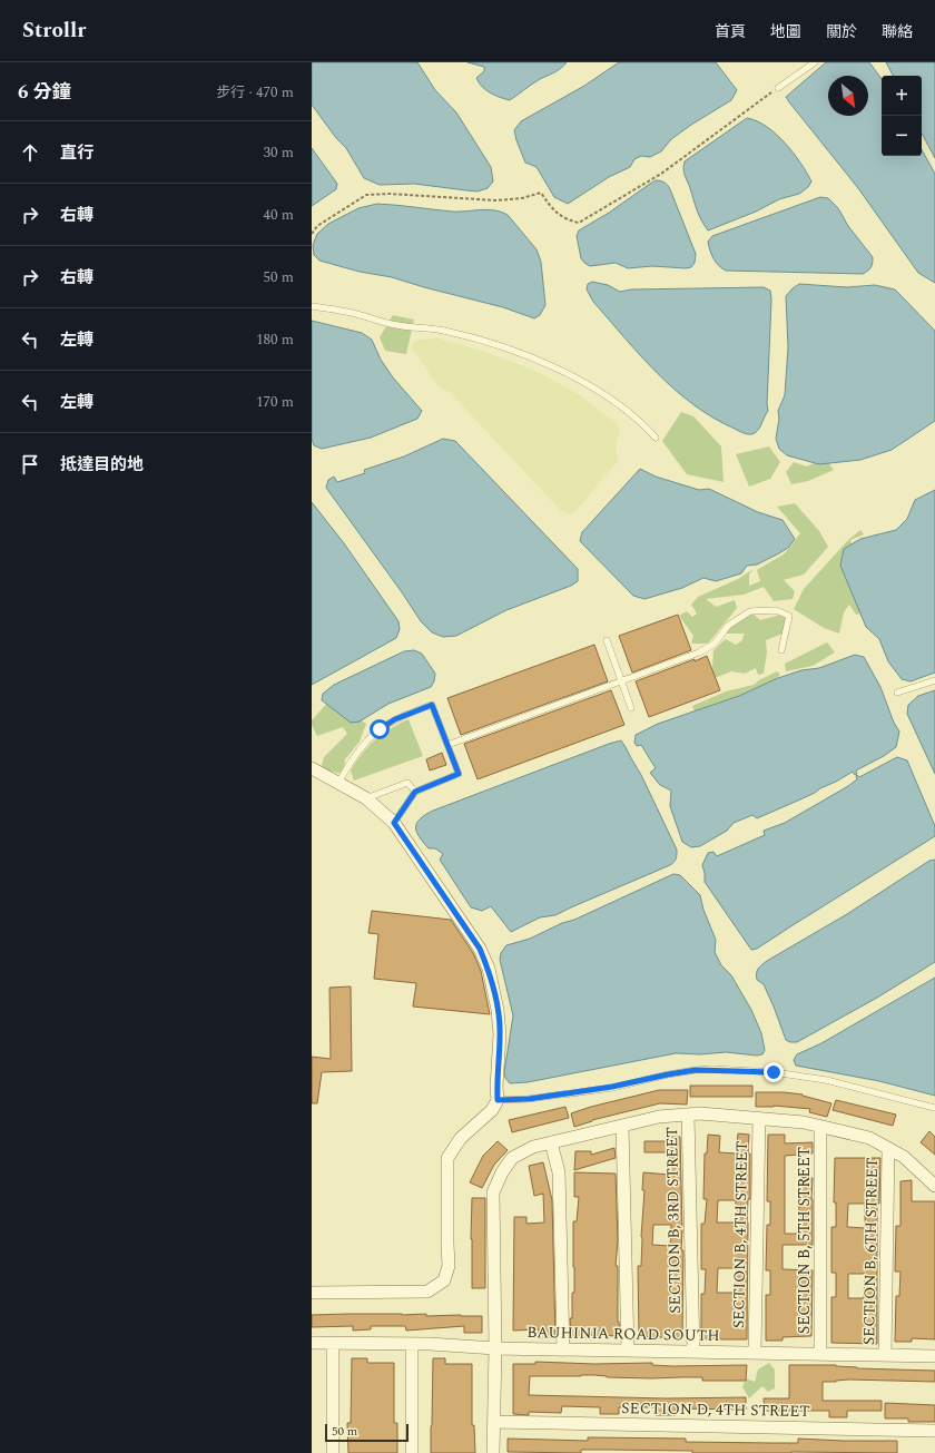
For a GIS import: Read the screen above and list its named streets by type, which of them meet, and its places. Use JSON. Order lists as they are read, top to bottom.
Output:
{
  "streets": {
    "street": [
      "SECTION B, 3RD STREET",
      "SECTION B, 4TH STREET",
      "SECTION B, 5TH STREET",
      "SECTION B, 6TH STREET",
      "BAUHINIA ROAD SOUTH",
      "SECTION D, 4TH STREET"
    ]
  },
  "crossings": [
    ["SECTION B, 3RD STREET", "BAUHINIA ROAD SOUTH"],
    ["SECTION B, 4TH STREET", "BAUHINIA ROAD SOUTH"],
    ["SECTION B, 5TH STREET", "BAUHINIA ROAD SOUTH"],
    ["SECTION B, 6TH STREET", "BAUHINIA ROAD SOUTH"]
  ],
  "scale_bar": "50 m",
  "north": "bottom right",
  "page": {
    "header": "Strollr",
    "nav": [
      "首頁",
      "地圖",
      "關於",
      "聯絡"
    ],
    "heading": ["6 分鐘", "步行 · 470 m"],
    "map_buttons": ["+", "−"],
    "list": [
      ["直行", "30 m"],
      ["右轉", "40 m"],
      ["右轉", "50 m"],
      ["左轉", "180 m"],
      ["左轉", "170 m"],
      "抵達目的地"
    ],
    "scale": "50 m"
  }
}
